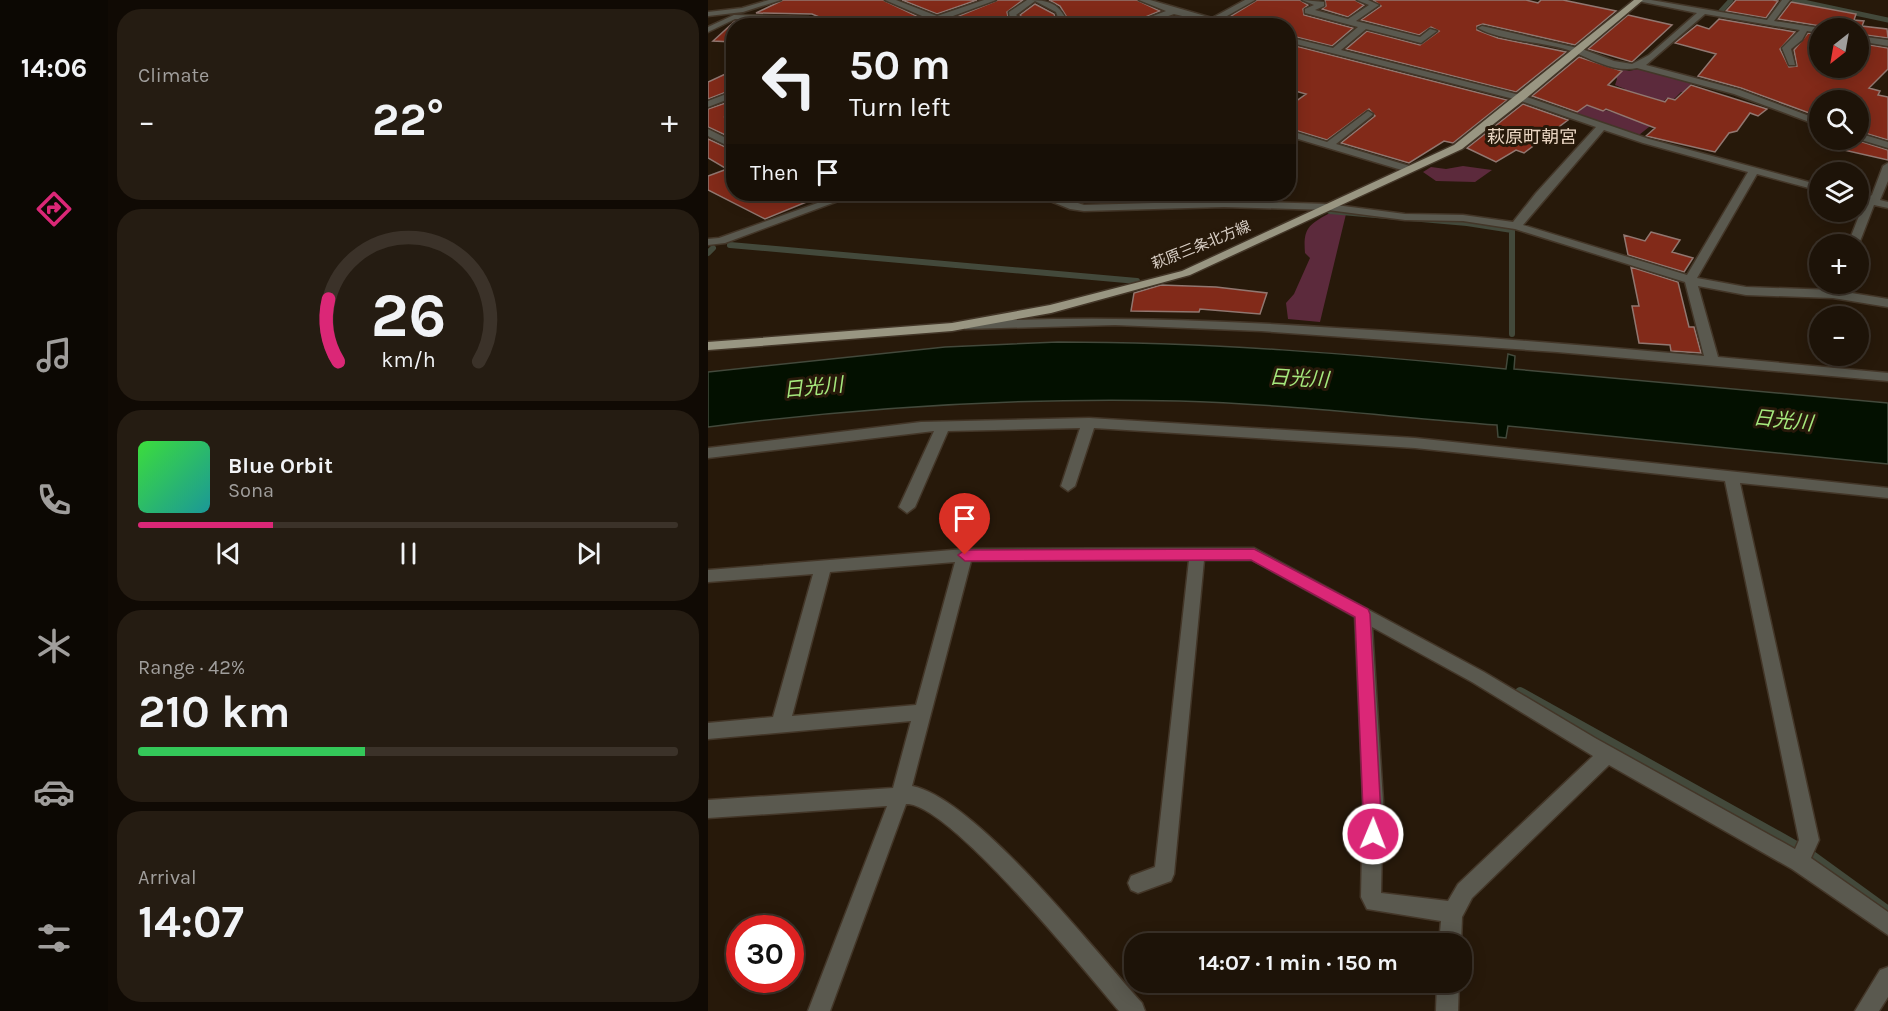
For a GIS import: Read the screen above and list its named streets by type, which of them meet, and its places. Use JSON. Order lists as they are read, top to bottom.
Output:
{
  "streets": {
    "main road": ["萩原三条北方線"]
  },
  "districts": ["萩原町朝宮"],
  "water": ["日光川"],
  "north": "bottom left",
  "page": {
    "tabs": "14:06",
    "tile": [
      "Climate",
      ["Range · 42%", "210 km"],
      ["Arrival", "14:07"]
    ],
    "map_buttons": ["+", "−"],
    "turn": ["50 m", "Turn left"],
    "heat": ["−", "22°", "+"],
    "then": "Then",
    "song": ["Blue Orbit", "Sona"],
    "limit": "30",
    "trip": "14:07 · 1 min · 150 m",
    "gauge": ["26", "km/h"]
  }
}
